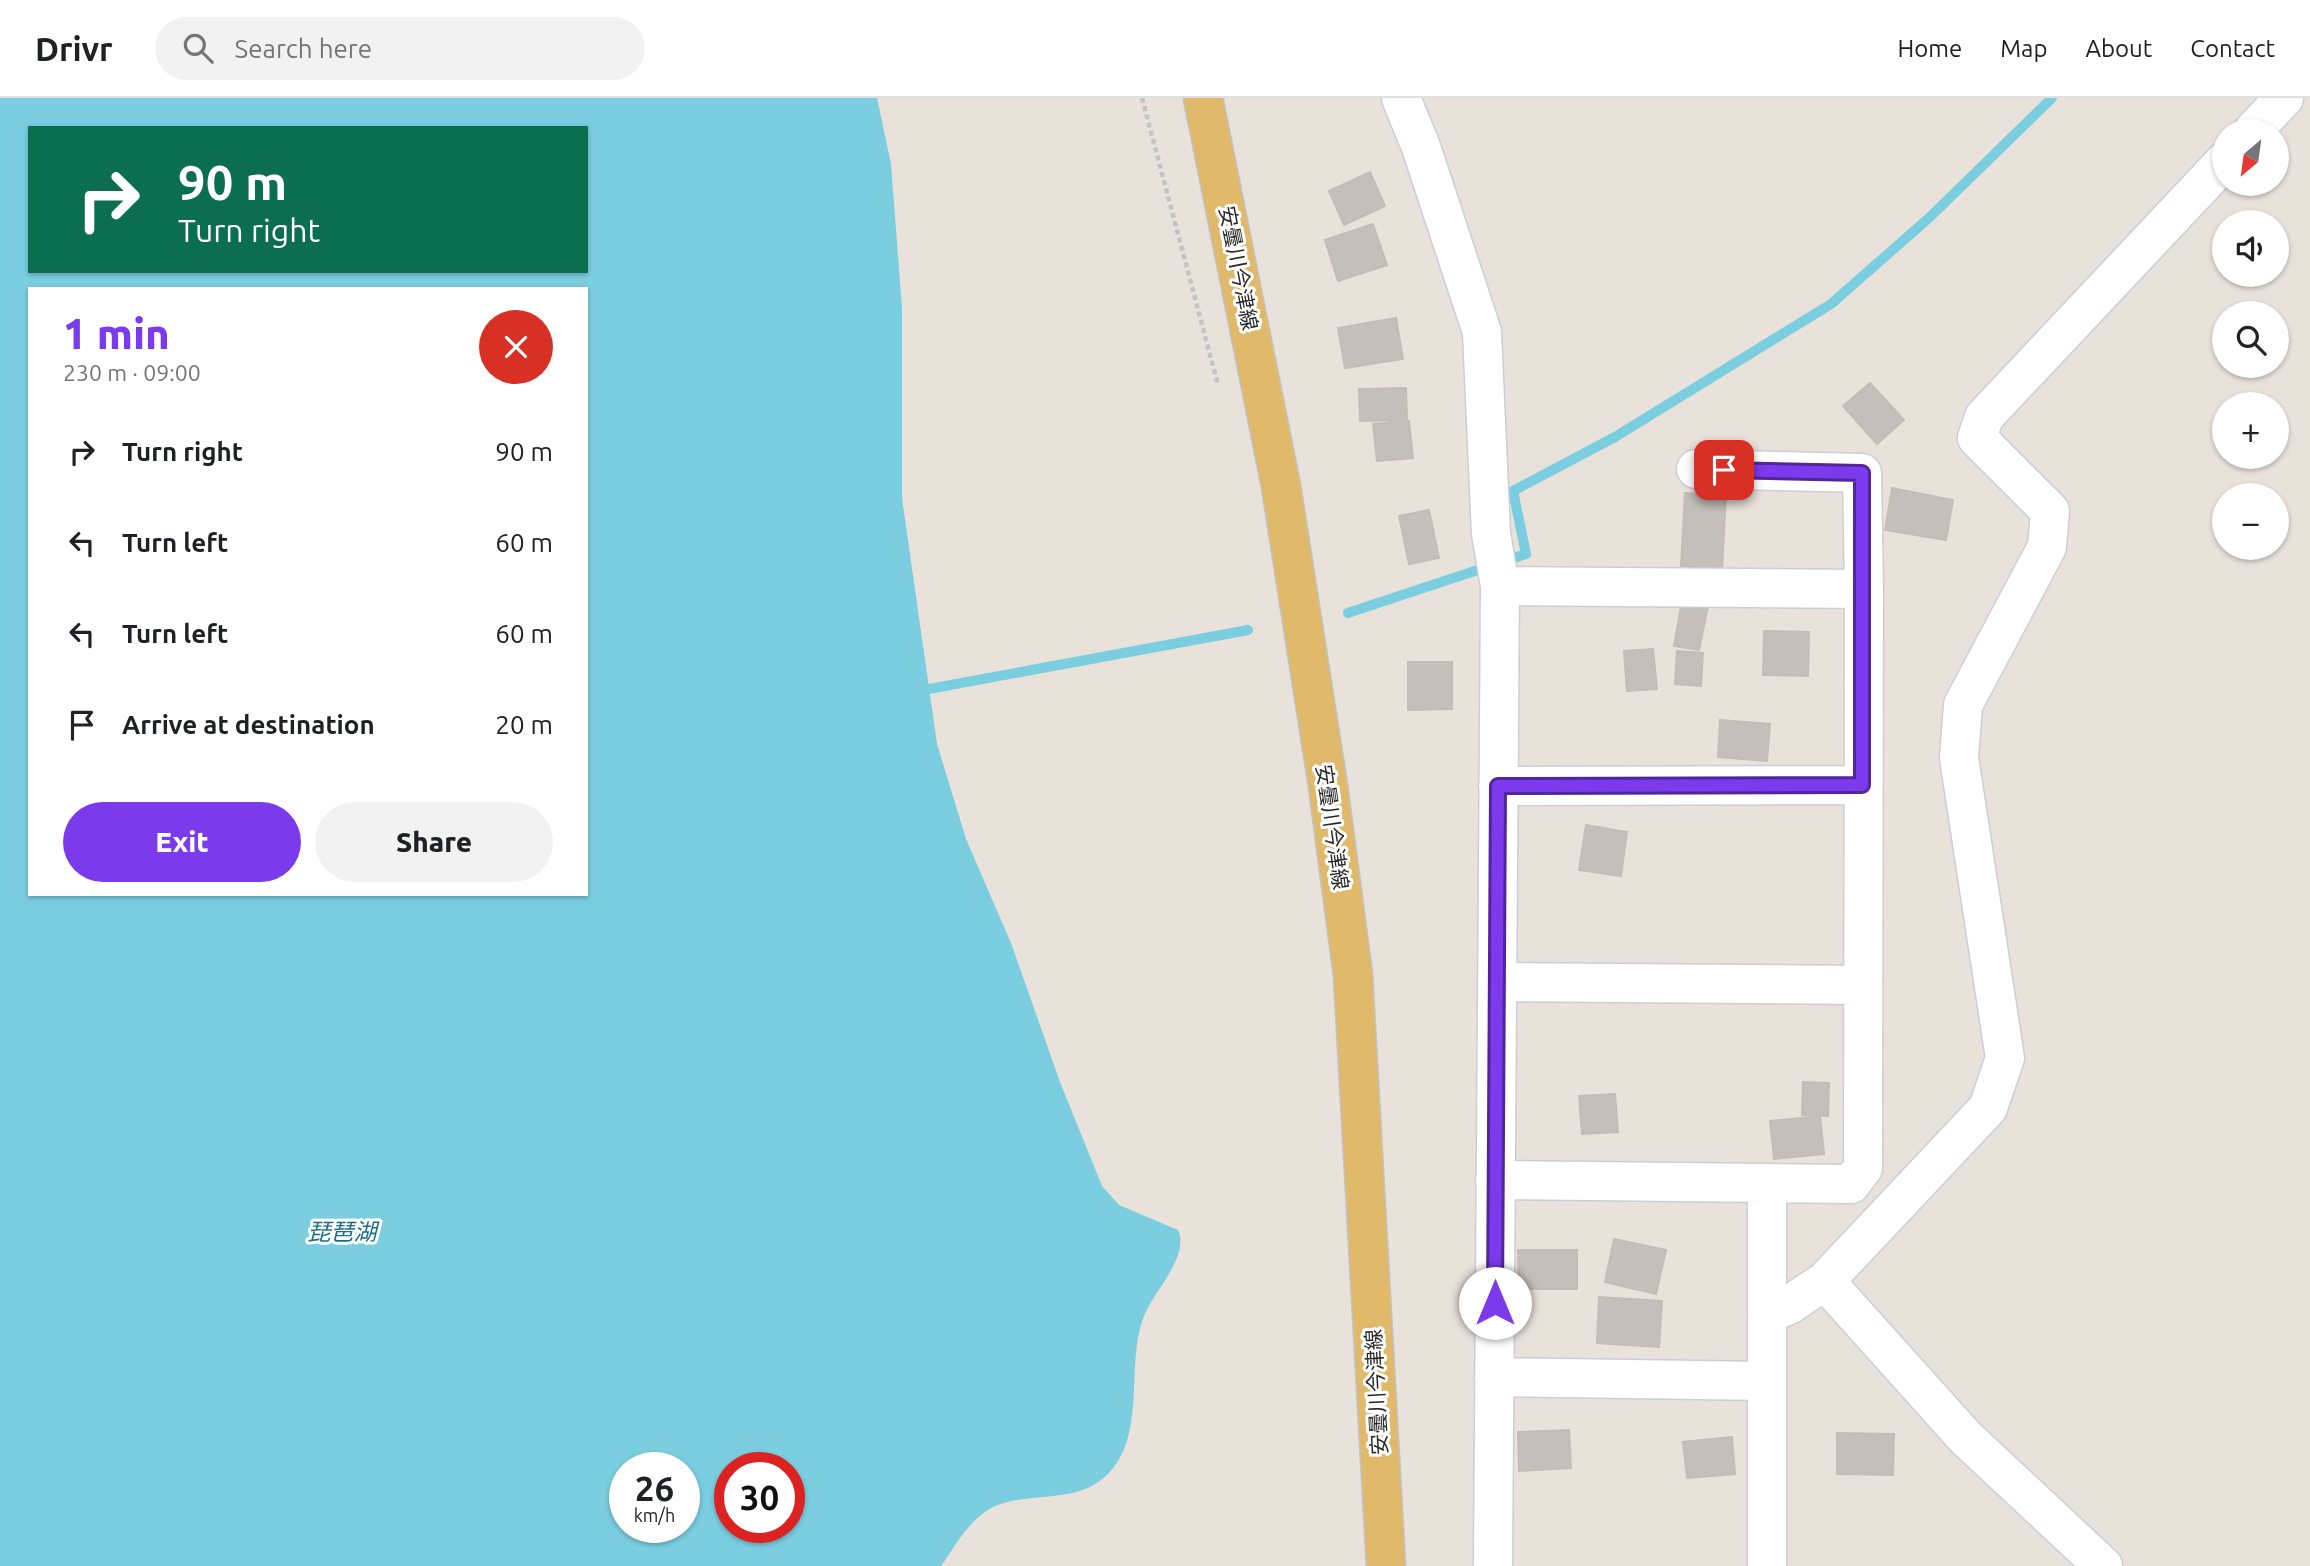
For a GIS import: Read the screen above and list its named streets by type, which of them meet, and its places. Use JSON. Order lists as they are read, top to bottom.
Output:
{
  "streets": {
    "main road": ["安曇川今津線"]
  },
  "water": ["琵琶湖"],
  "north": "bottom left",
  "page": {
    "header": "Drivr",
    "search": "Search here",
    "nav": [
      "Home",
      "Map",
      "About",
      "Contact"
    ],
    "map_buttons": ["+", "−"],
    "turn": ["90 m", "Turn right"],
    "heading": ["1 min", "230 m · 09:00"],
    "list": [
      {
        "name": "Turn right",
        "value": "90 m"
      },
      {
        "name": "Turn left",
        "value": "60 m"
      },
      {
        "name": "Turn left",
        "value": "60 m"
      },
      {
        "name": "Arrive at destination",
        "value": "20 m"
      }
    ],
    "buttons": ["Exit", "Share"],
    "speed": "26 km/h",
    "limit": "30"
  }
}
